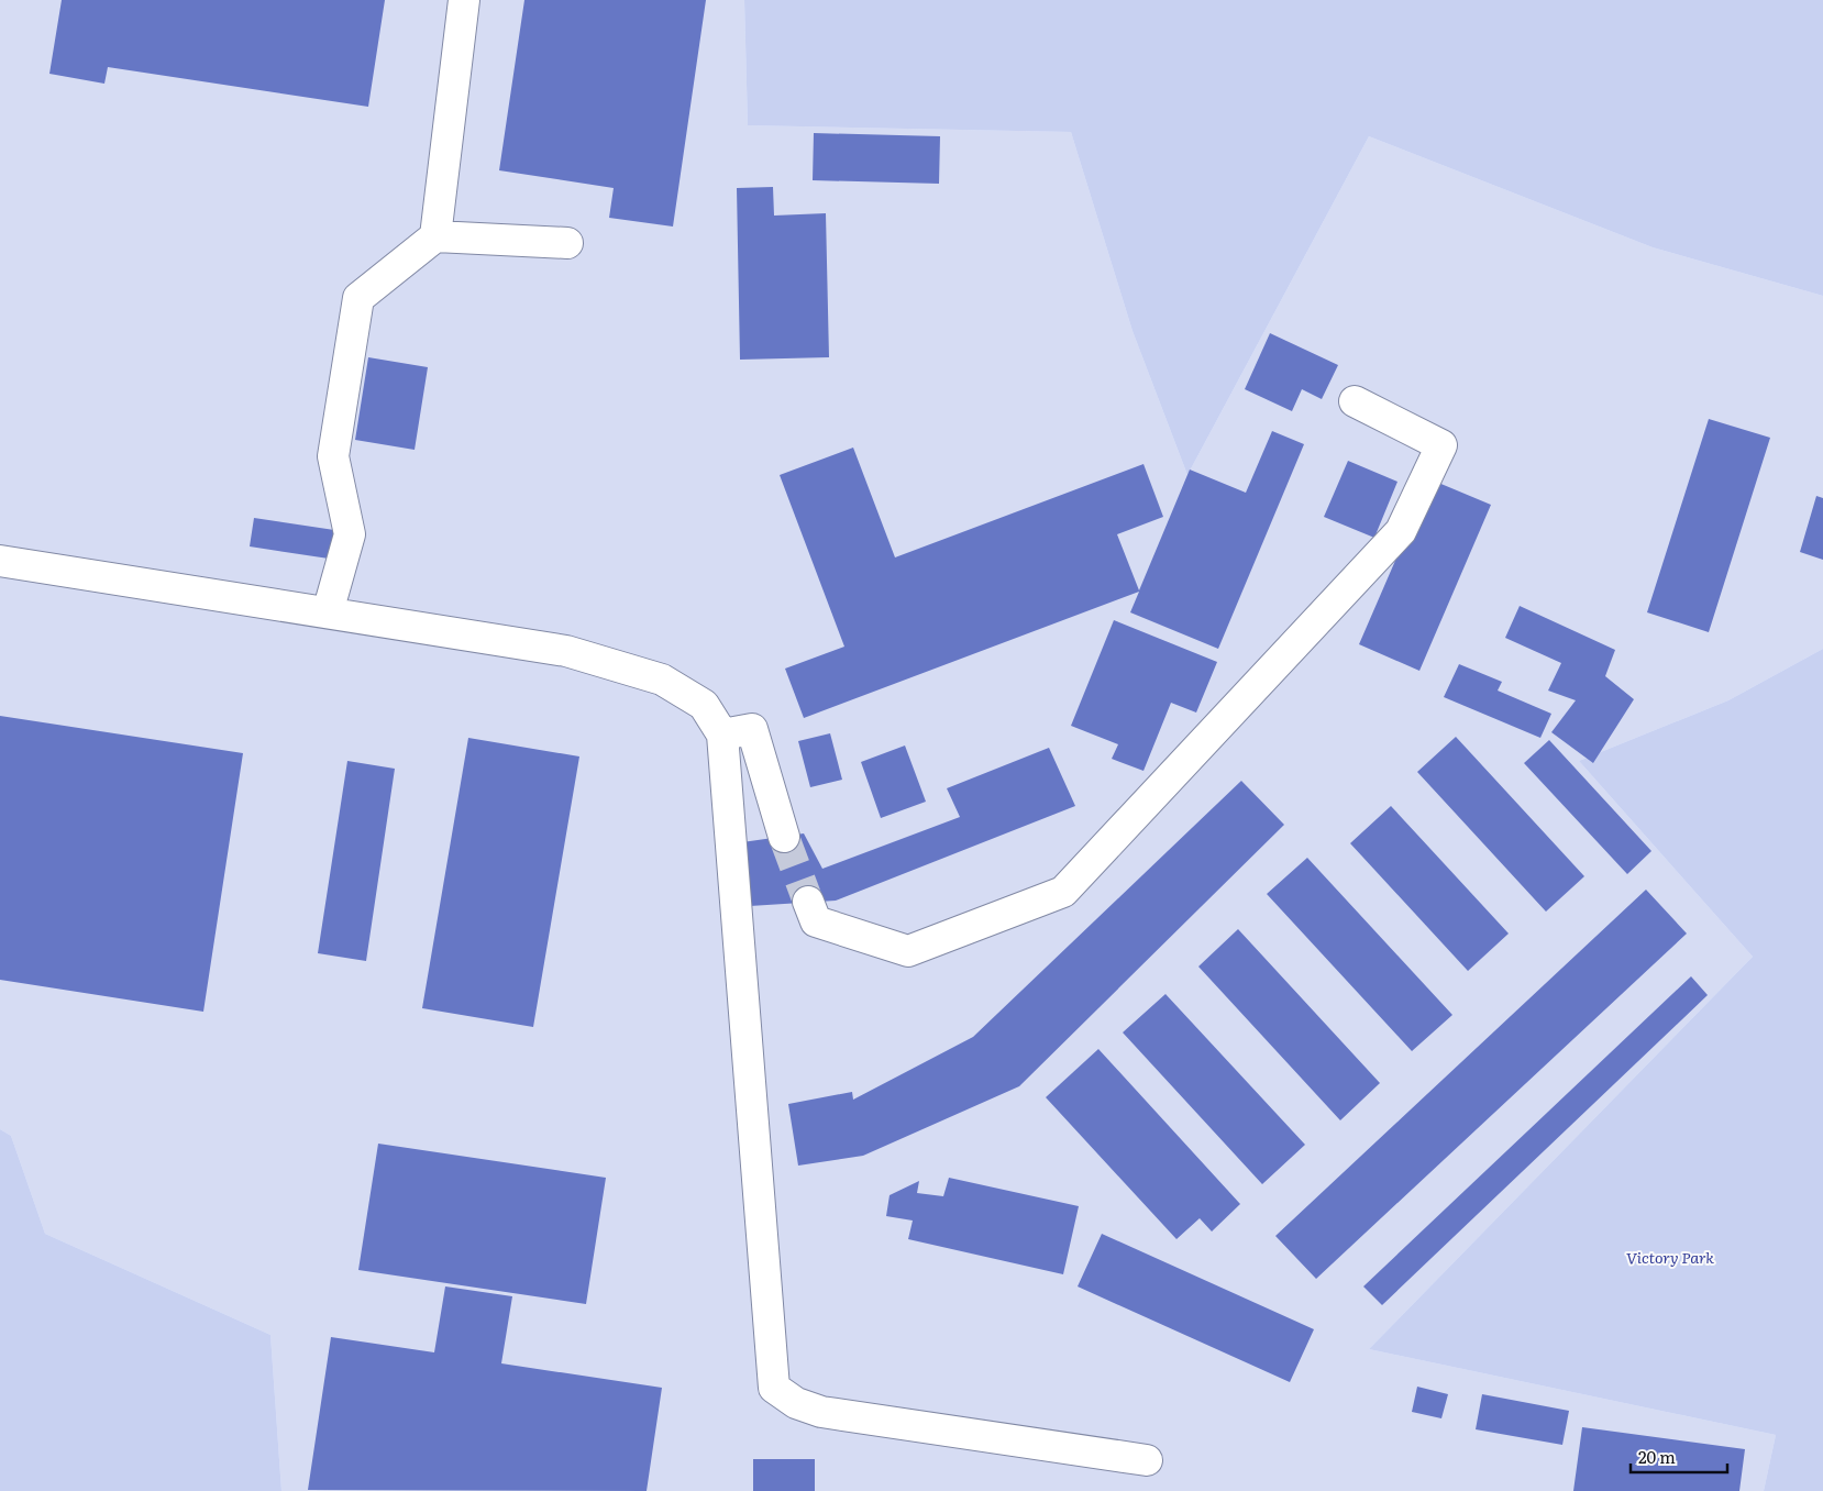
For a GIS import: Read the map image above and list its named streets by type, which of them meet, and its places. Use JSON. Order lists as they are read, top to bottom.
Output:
{
  "parks": ["Victory Park"],
  "scale_bar": "20 m"
}
